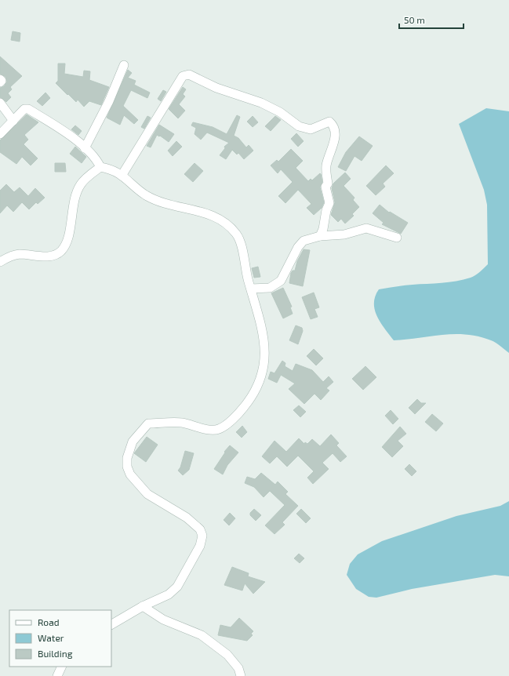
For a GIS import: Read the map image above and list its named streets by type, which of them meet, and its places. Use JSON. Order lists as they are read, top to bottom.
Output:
{
  "legend": ["Road", "Water", "Building"],
  "scale_bar": "50 m"
}
